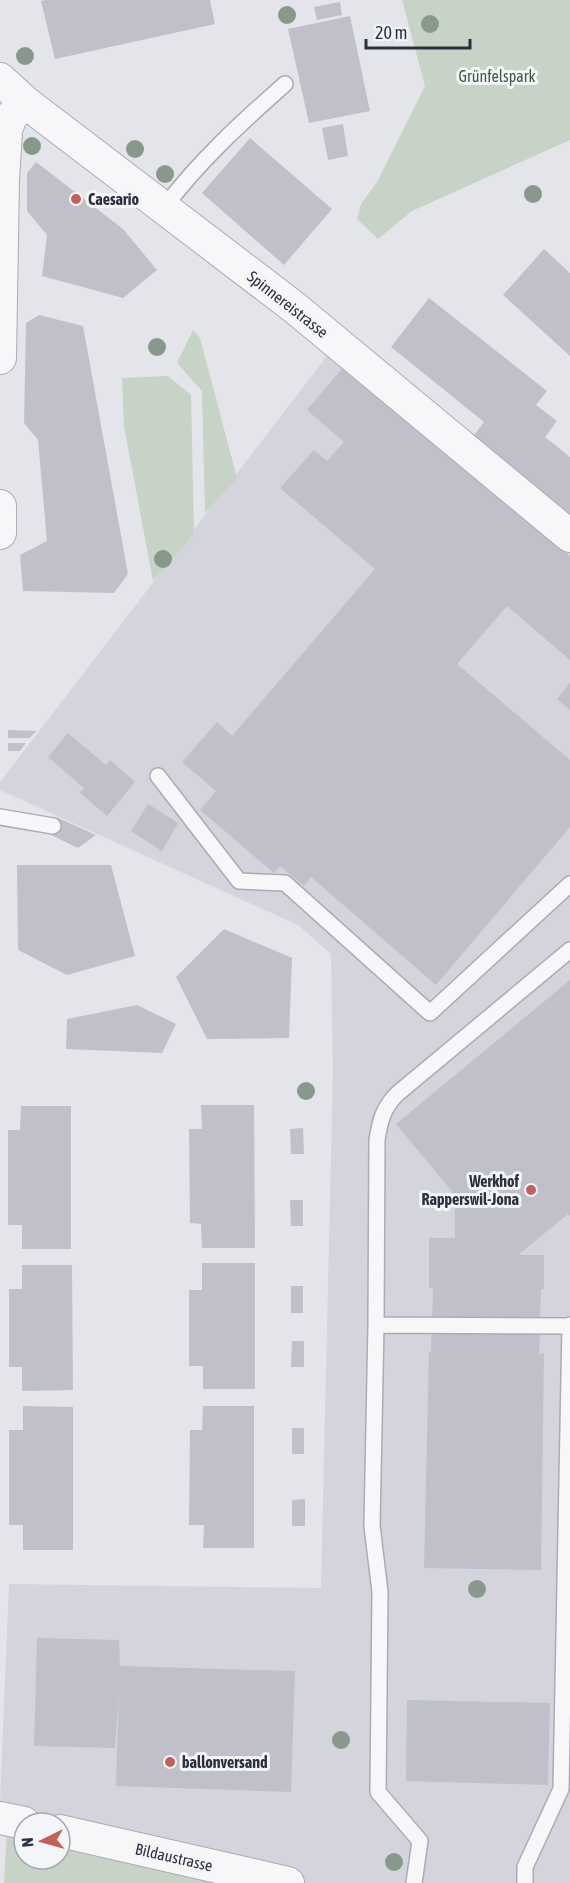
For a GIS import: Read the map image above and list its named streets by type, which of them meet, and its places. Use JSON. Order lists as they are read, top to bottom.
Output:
{
  "streets": {
    "street": ["Spinnereistrasse", "Bildaustrasse"]
  },
  "parks": ["Grünfelspark"],
  "places": ["Caesario", "Werkhof Rapperswil-Jona", "ballonversand"],
  "scale_bar": "20 m",
  "north": "left"
}
